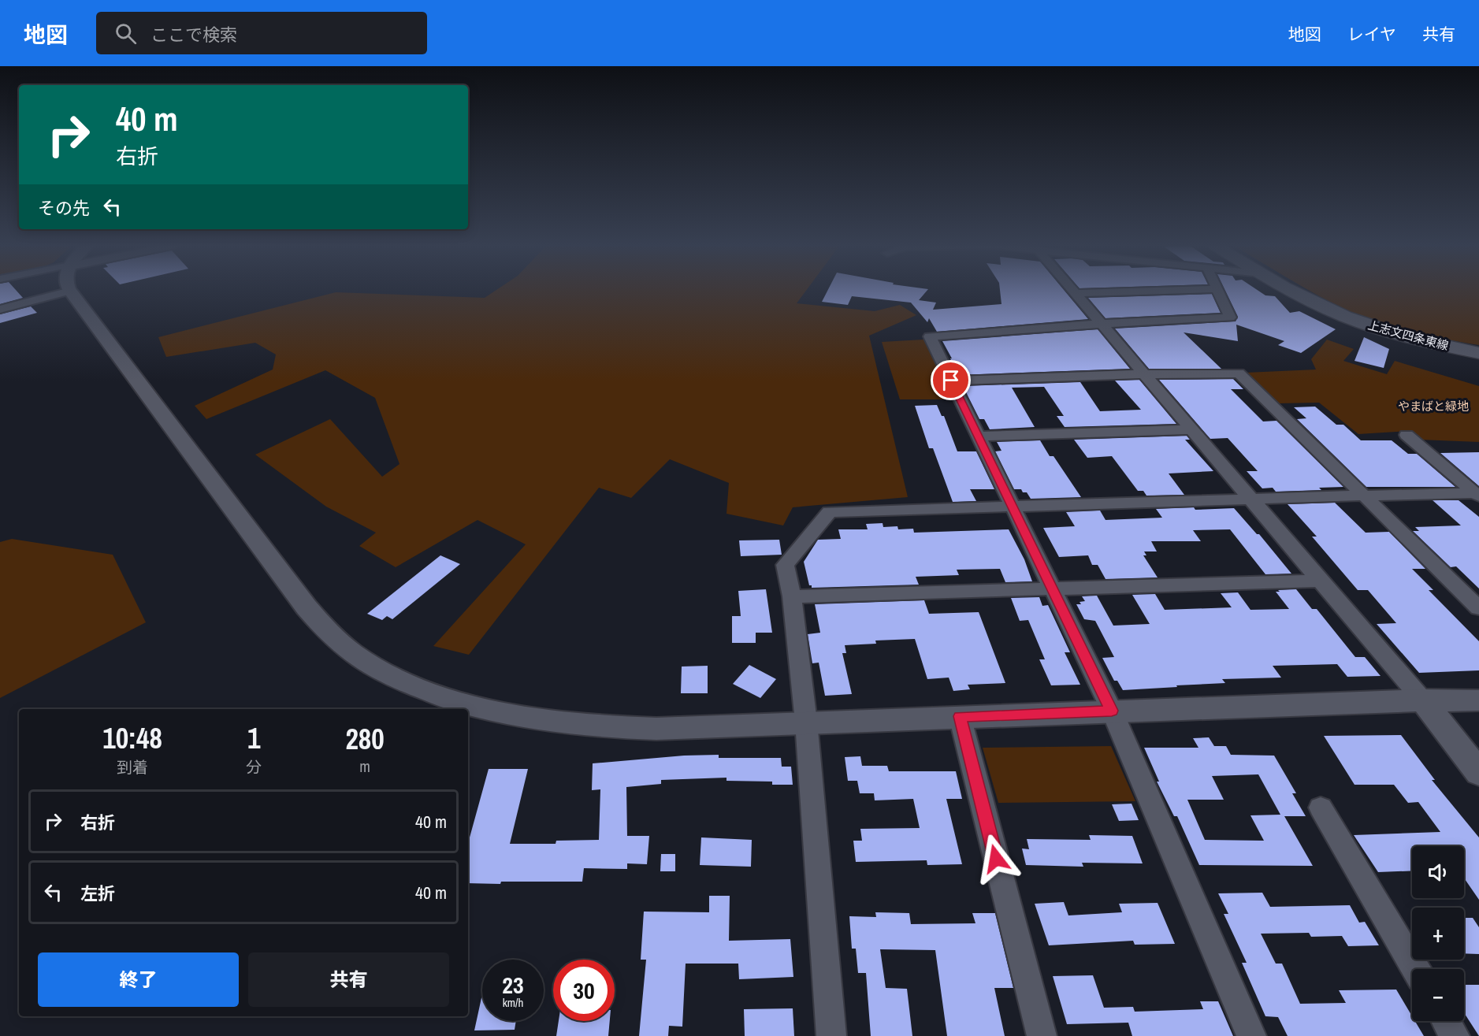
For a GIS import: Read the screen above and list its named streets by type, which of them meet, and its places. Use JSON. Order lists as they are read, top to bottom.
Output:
{
  "streets": {
    "main road": ["上志文四条東線"]
  },
  "parks": ["やまばと緑地"],
  "page": {
    "header": "地図",
    "search": "ここで検索",
    "nav": ["地図", "レイヤ", "共有"],
    "turn": ["40 m", "右折"],
    "then": "その先",
    "eta": [
      "10:48",
      "到着",
      "1",
      "分",
      "280",
      "m"
    ],
    "list": [
      {
        "name": "右折",
        "value": "40 m"
      },
      {
        "name": "左折",
        "value": "40 m"
      }
    ],
    "map_buttons": ["+", "−"],
    "buttons": ["終了", "共有"],
    "speed": "23 km/h",
    "limit": "30"
  }
}
